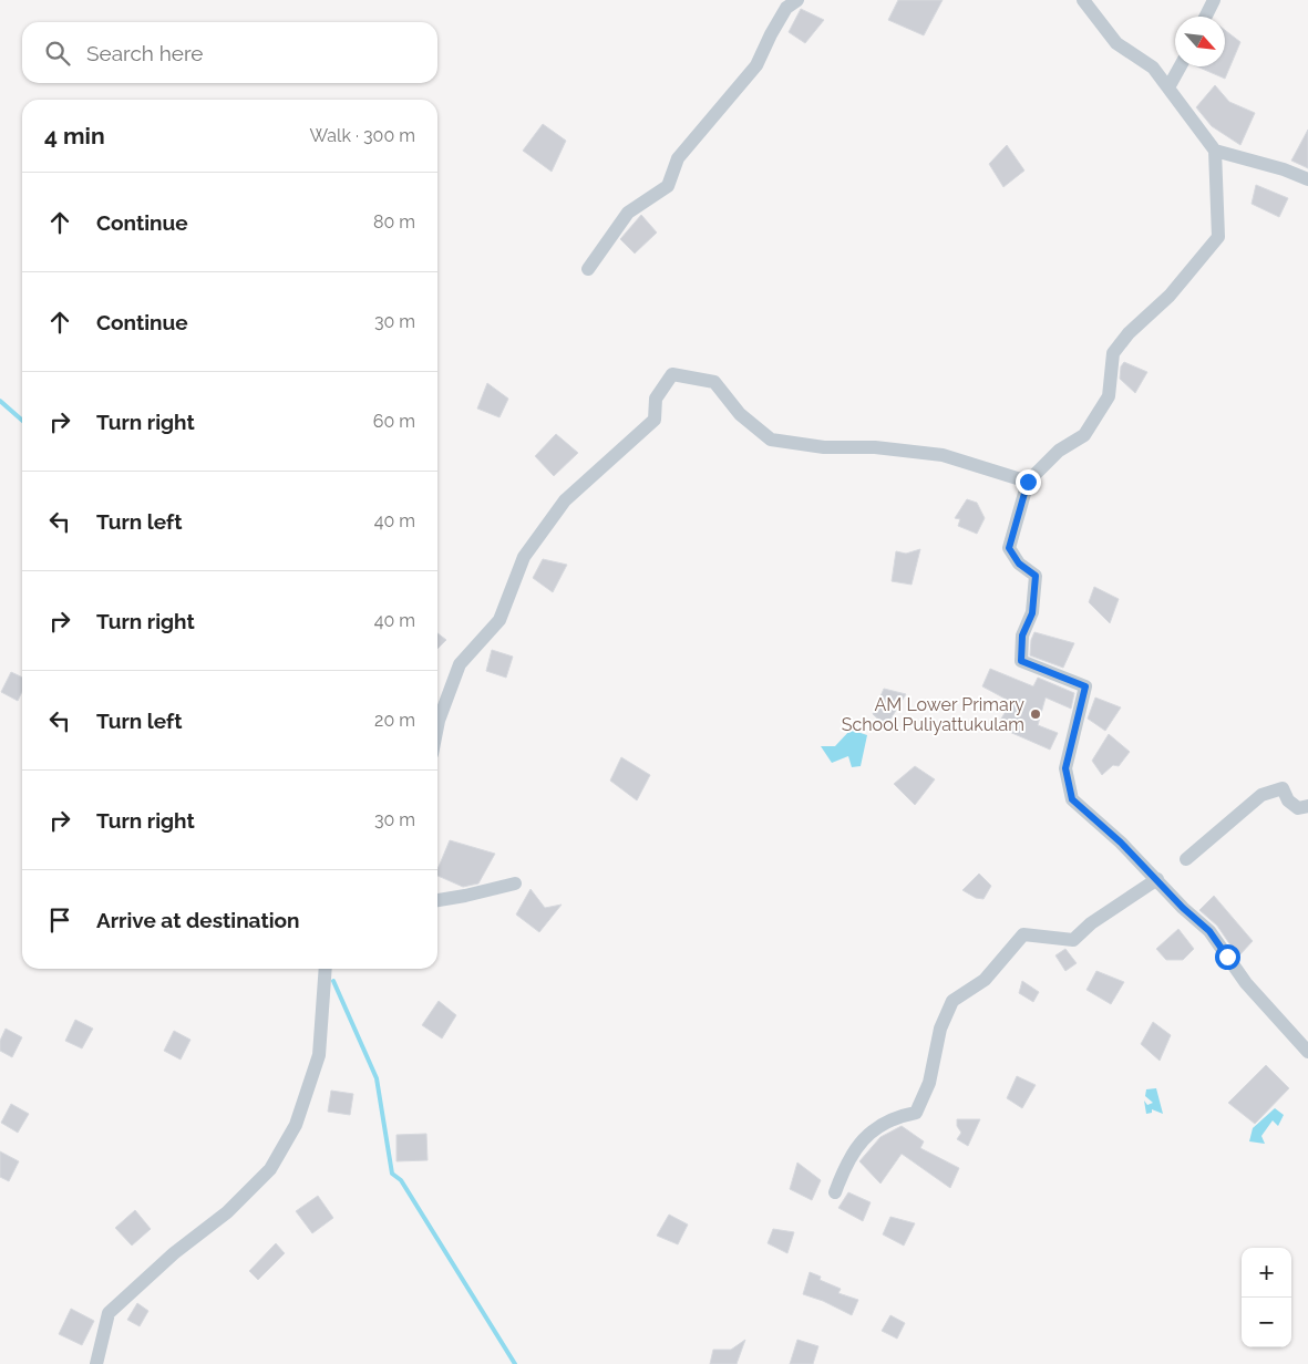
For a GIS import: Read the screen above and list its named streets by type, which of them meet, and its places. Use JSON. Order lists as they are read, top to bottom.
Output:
{
  "places": ["AM Lower Primary School Puliyattukulam"],
  "north": "bottom right",
  "page": {
    "search": "Search here",
    "heading": ["4 min", "Walk · 300 m"],
    "list": [
      ["Continue", "80 m"],
      ["Continue", "30 m"],
      ["Turn right", "60 m"],
      ["Turn left", "40 m"],
      ["Turn right", "40 m"],
      ["Turn left", "20 m"],
      ["Turn right", "30 m"],
      "Arrive at destination"
    ],
    "map_buttons": ["+", "−"]
  }
}
